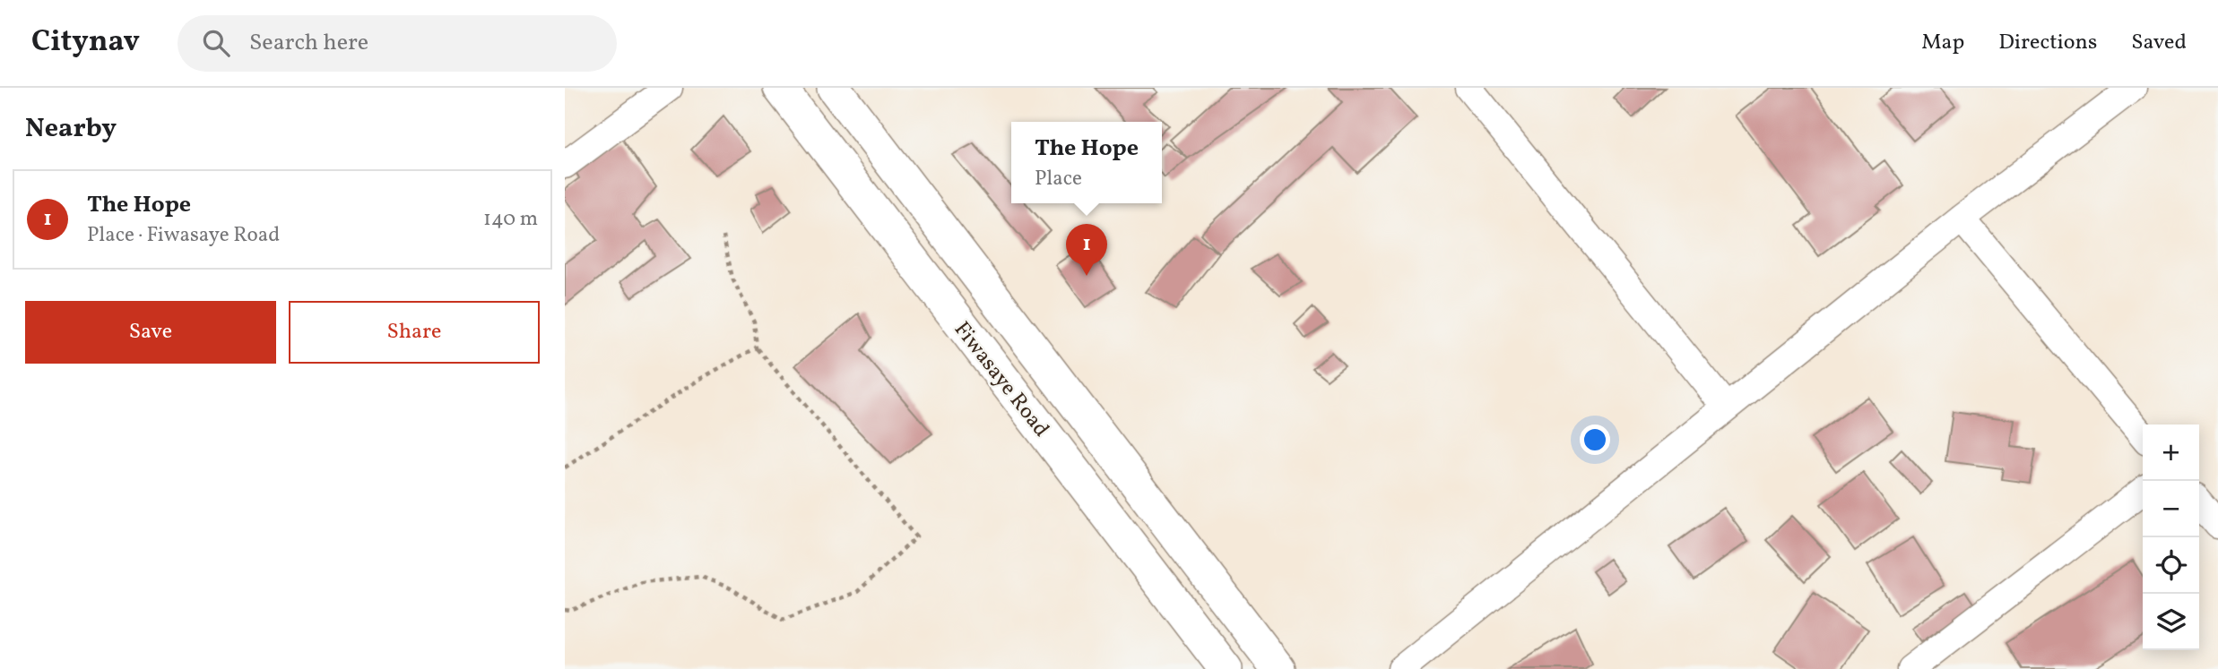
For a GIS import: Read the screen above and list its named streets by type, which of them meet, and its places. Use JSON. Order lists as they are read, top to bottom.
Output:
{
  "streets": {
    "main road": ["Fiwasaye Road"]
  },
  "page": {
    "header": "Citynav",
    "search": "Search here",
    "nav": ["Map", "Directions", "Saved"],
    "heading": "Nearby",
    "popup": ["The Hope", "Place"],
    "list": [
      {
        "mark": "1",
        "name": "The Hope",
        "note": "Place · Fiwasaye Road",
        "value": "140 m"
      }
    ],
    "pins": "1",
    "buttons": ["Save", "Share"],
    "map_buttons": ["+", "−"]
  }
}
